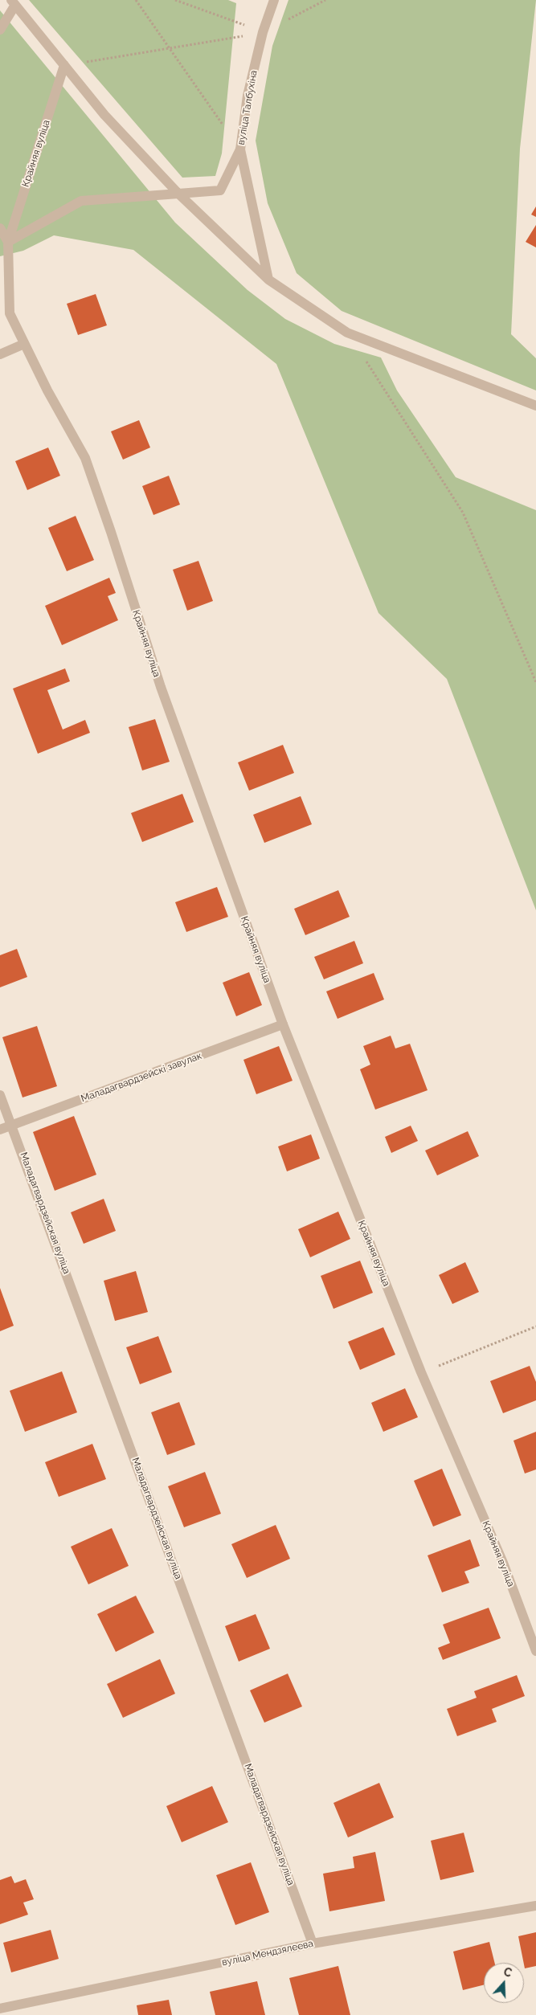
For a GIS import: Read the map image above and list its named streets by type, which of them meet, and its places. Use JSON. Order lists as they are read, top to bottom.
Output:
{
  "streets": {
    "street": [
      "вуліца Талбухіна",
      "Крайняя вуліца",
      "Маладагвардзейскі завулак",
      "Маладагвардзейская вуліца",
      "вуліца Мендзялеева"
    ]
  },
  "crossings": [
    ["Крайняя вуліца", "Маладагвардзейскі завулак"],
    ["Маладагвардзейскі завулак", "Маладагвардзейская вуліца"],
    ["Маладагвардзейская вуліца", "вуліца Мендзялеева"]
  ],
  "north": "top"
}
